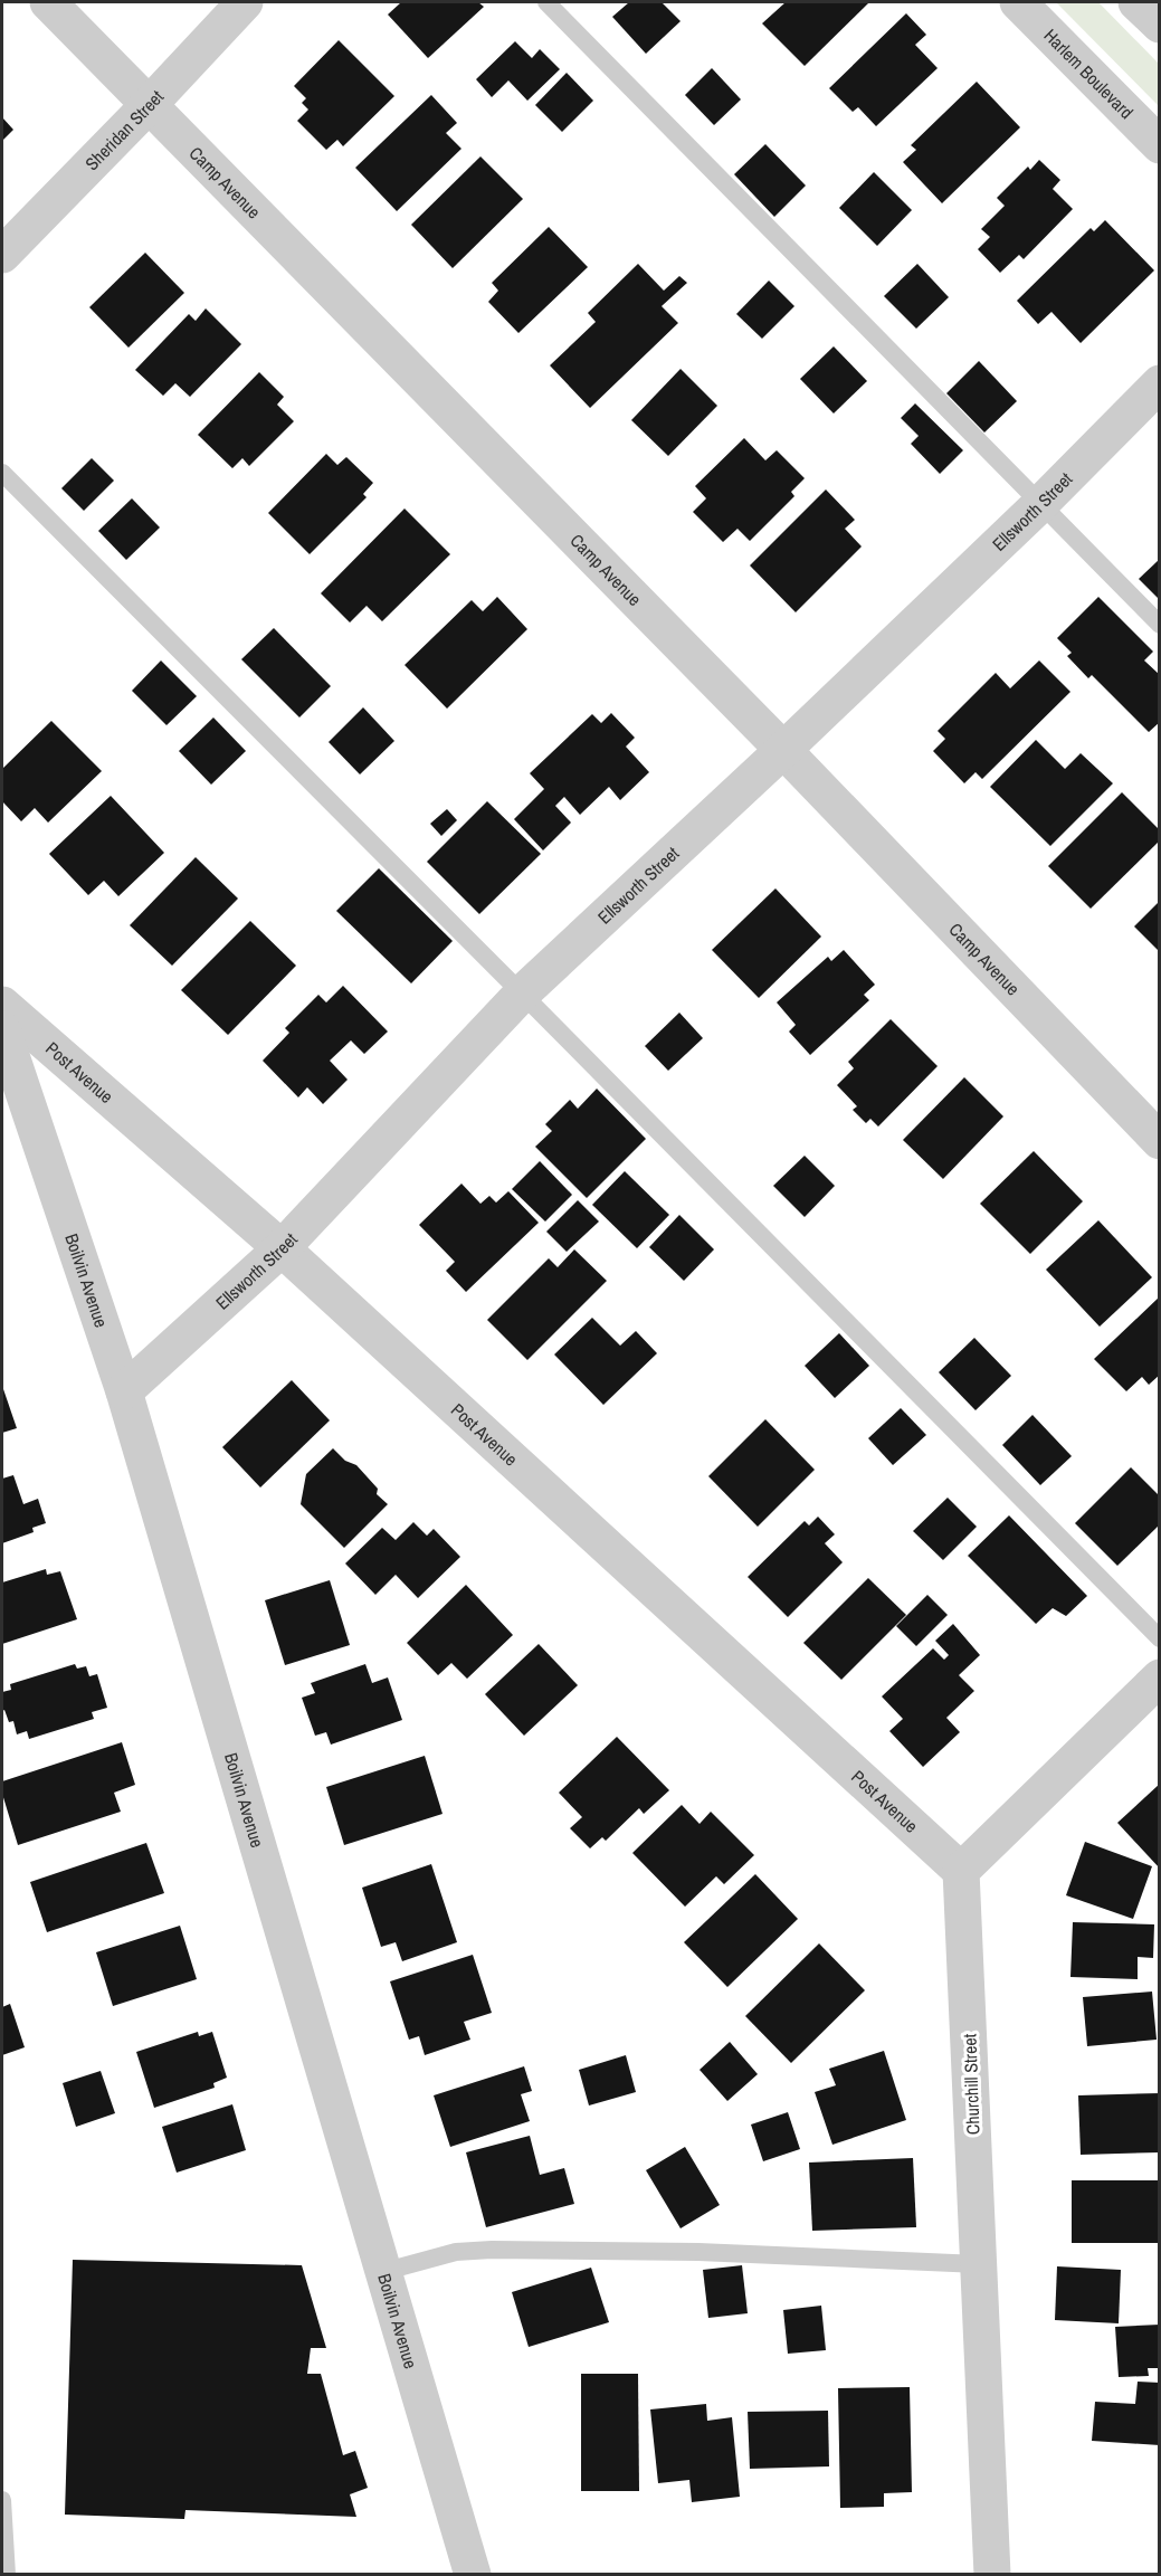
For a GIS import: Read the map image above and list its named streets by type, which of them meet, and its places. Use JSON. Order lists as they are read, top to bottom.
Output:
{
  "streets": {
    "street": [
      "Harlem Boulevard",
      "Sheridan Street",
      "Camp Avenue",
      "Ellsworth Street",
      "Post Avenue",
      "Boilvin Avenue",
      "Churchill Street"
    ]
  },
  "crossings": [
    ["Sheridan Street", "Camp Avenue"],
    ["Camp Avenue", "Ellsworth Street"],
    ["Ellsworth Street", "Post Avenue"],
    ["Ellsworth Street", "Boilvin Avenue"],
    ["Post Avenue", "Churchill Street"]
  ]
}
